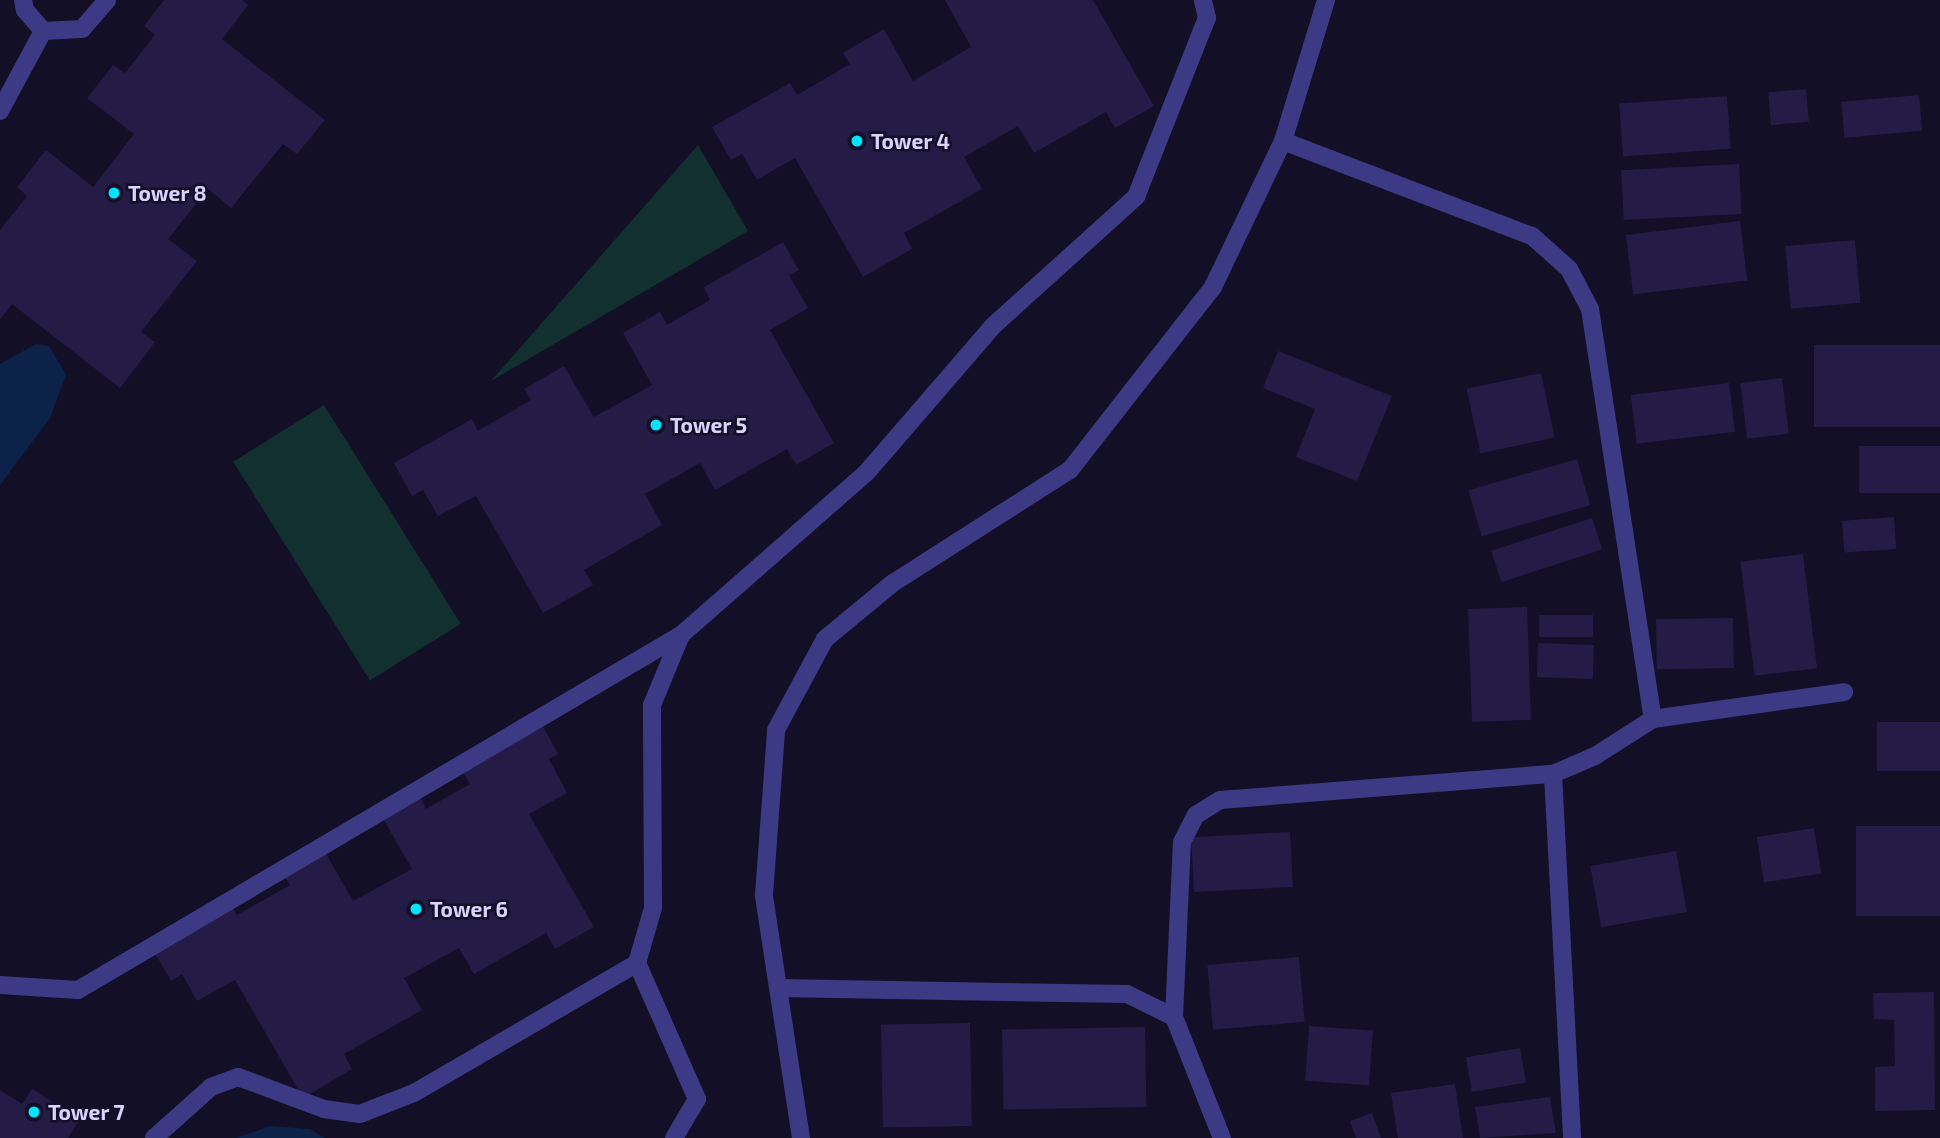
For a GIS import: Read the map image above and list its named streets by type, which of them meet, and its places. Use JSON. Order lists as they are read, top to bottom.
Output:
{
  "places": [
    "Tower 4",
    "Tower 8",
    "Tower 5",
    "Tower 6",
    "Tower 7"
  ]
}
